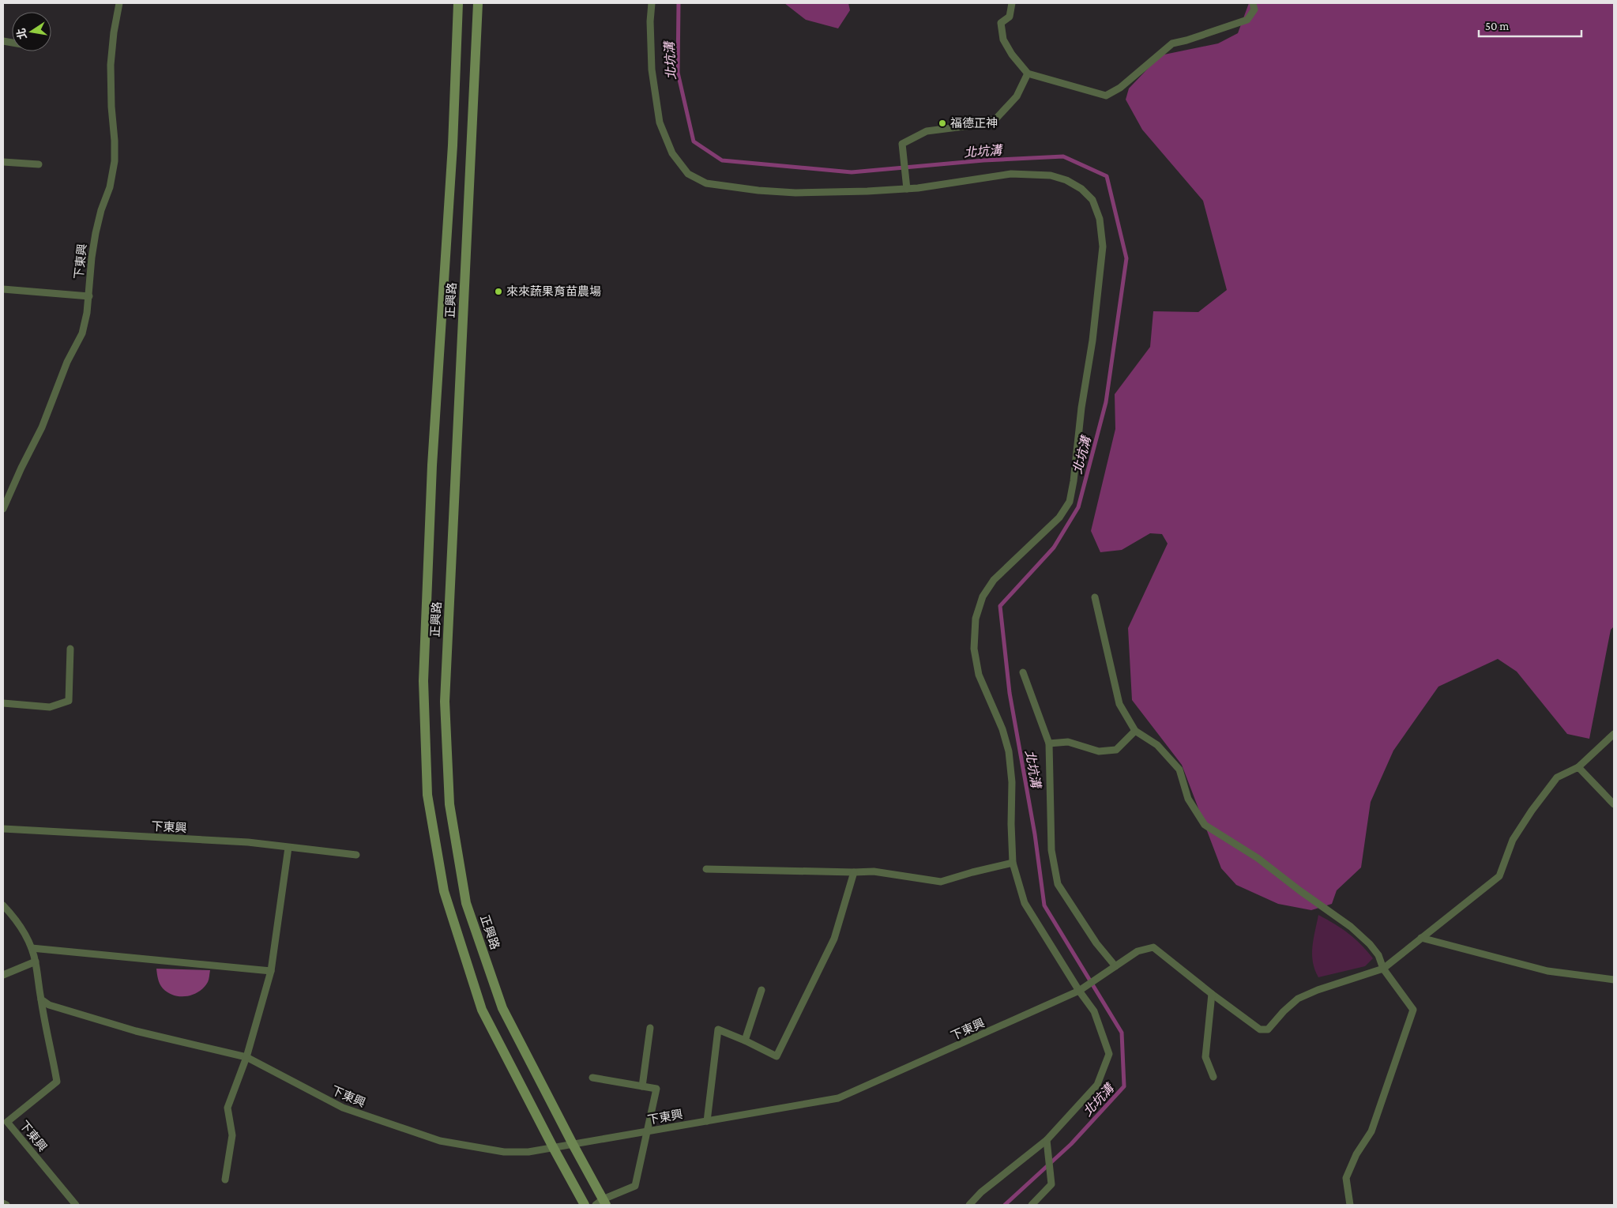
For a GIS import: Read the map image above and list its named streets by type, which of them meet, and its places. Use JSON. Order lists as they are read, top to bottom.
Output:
{
  "streets": {
    "main road": ["正興路"],
    "lane": ["下東興"]
  },
  "crossings": [
    ["下東興", "正興路"]
  ],
  "water": ["北坑溝"],
  "places": ["福德正神", "來來蔬果育苗農場"],
  "scale_bar": "50 m",
  "north": "left"
}
